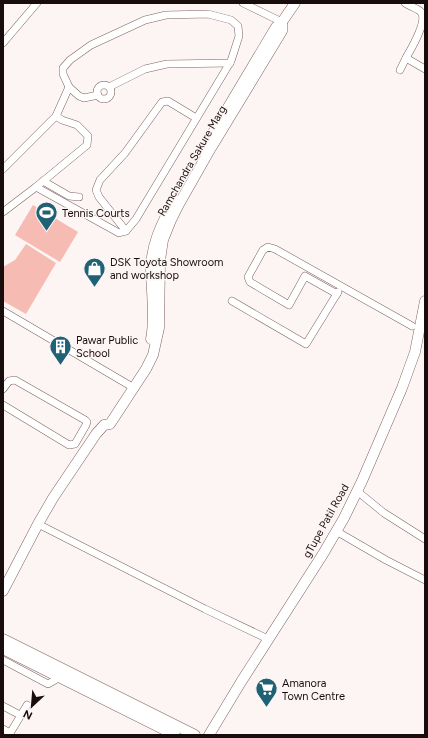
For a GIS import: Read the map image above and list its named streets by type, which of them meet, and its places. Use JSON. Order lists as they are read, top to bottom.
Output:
{
  "streets": {
    "street": ["Ramchandra Sakure Marg", "gTupe Patil Road"]
  },
  "places": {
    "sports": ["Tennis Courts"],
    "shop": ["DSK Toyota Showroom and workshop"],
    "building": ["Pawar Public School"],
    "supermarket": ["Amanora Town Centre"]
  },
  "north": "bottom left"
}
